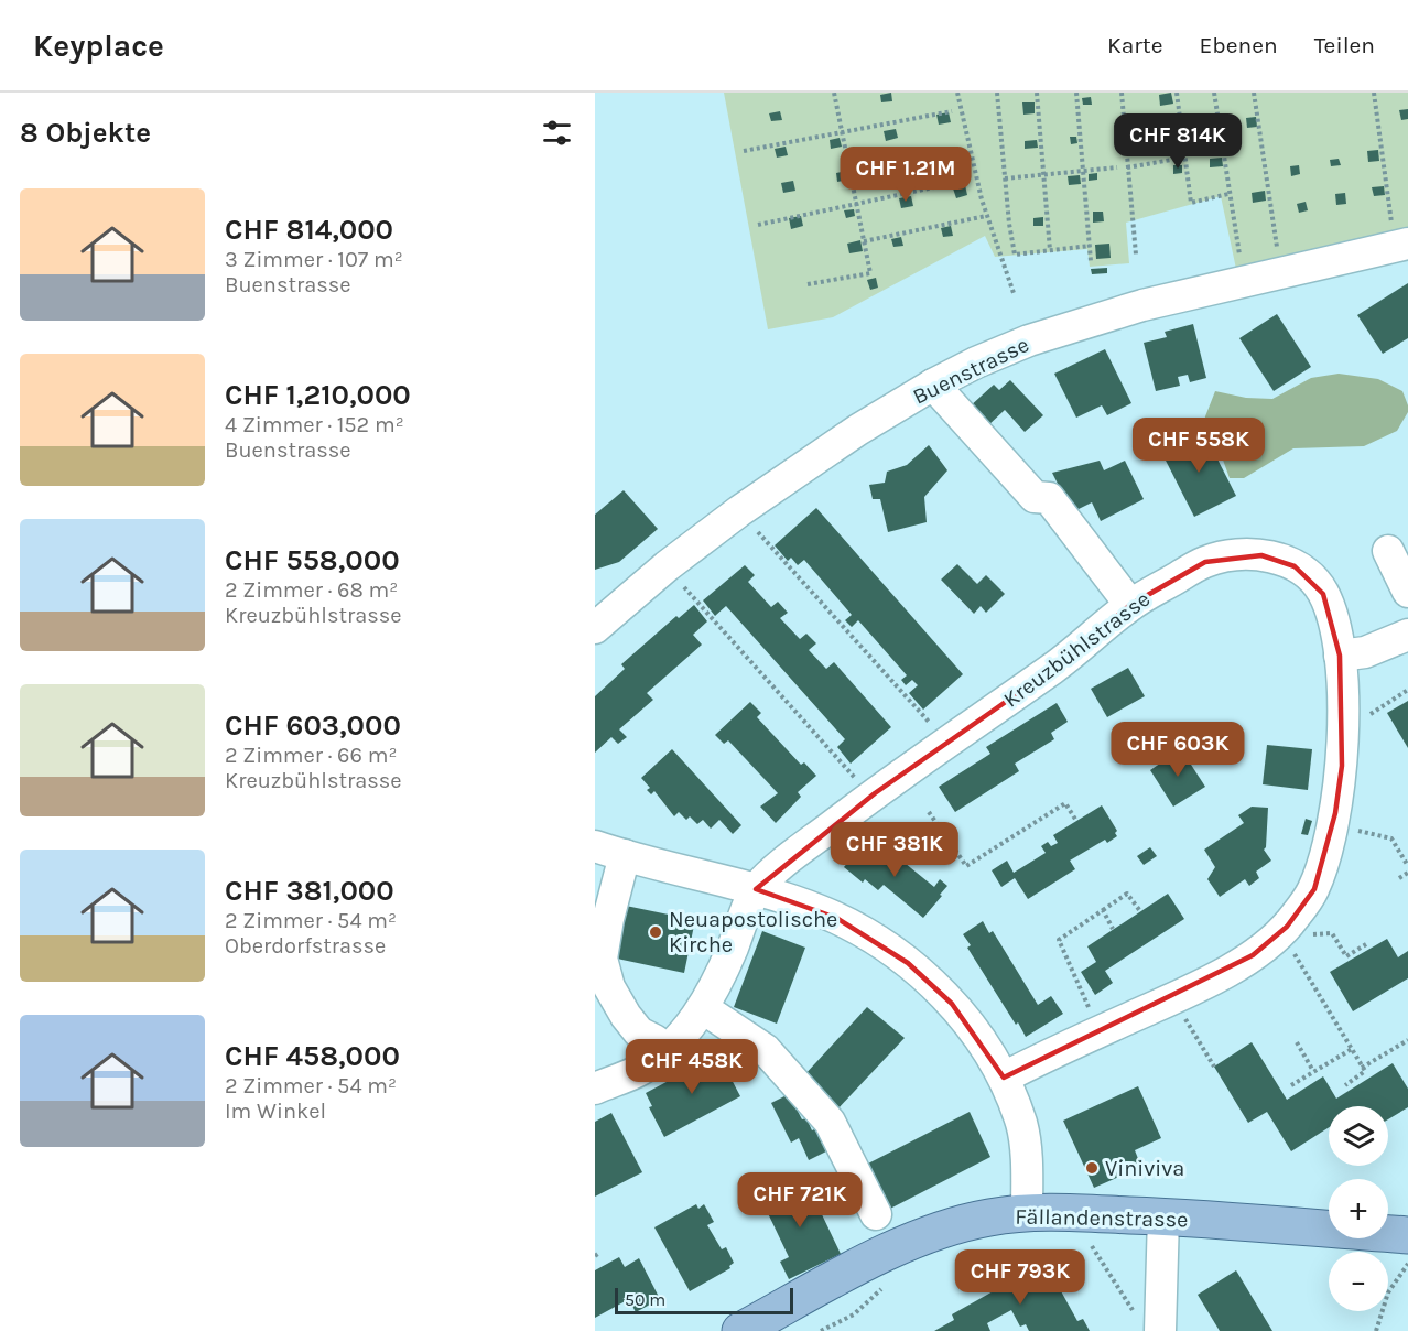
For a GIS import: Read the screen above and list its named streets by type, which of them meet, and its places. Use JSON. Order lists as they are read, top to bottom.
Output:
{
  "streets": {
    "main road": ["Fällandenstrasse"],
    "street": ["Buenstrasse", "Kreuzbühlstrasse"]
  },
  "places": ["Neuapostolische Kirche", "Viniviva"],
  "scale_bar": "50 m",
  "page": {
    "header": "Keyplace",
    "nav": ["Karte", "Ebenen", "Teilen"],
    "heading": "8 Objekte",
    "price": [
      "CHF 814K",
      "CHF 1.21M",
      "CHF 558K",
      "CHF 603K",
      "CHF 381K",
      "CHF 458K",
      "CHF 721K",
      "CHF 793K"
    ],
    "list": [
      {
        "name": "CHF 814,000",
        "note": "3 Zimmer · 107 m² · Buenstrasse"
      },
      {
        "name": "CHF 1,210,000",
        "note": "4 Zimmer · 152 m² · Buenstrasse"
      },
      {
        "name": "CHF 558,000",
        "note": "2 Zimmer · 68 m² · Kreuzbühlstrasse"
      },
      {
        "name": "CHF 603,000",
        "note": "2 Zimmer · 66 m² · Kreuzbühlstrasse"
      },
      {
        "name": "CHF 381,000",
        "note": "2 Zimmer · 54 m² · Oberdorfstrasse"
      },
      {
        "name": "CHF 458,000",
        "note": "2 Zimmer · 54 m² · Im Winkel"
      }
    ],
    "map_buttons": ["+", "−"],
    "scale": "50 m"
  }
}
